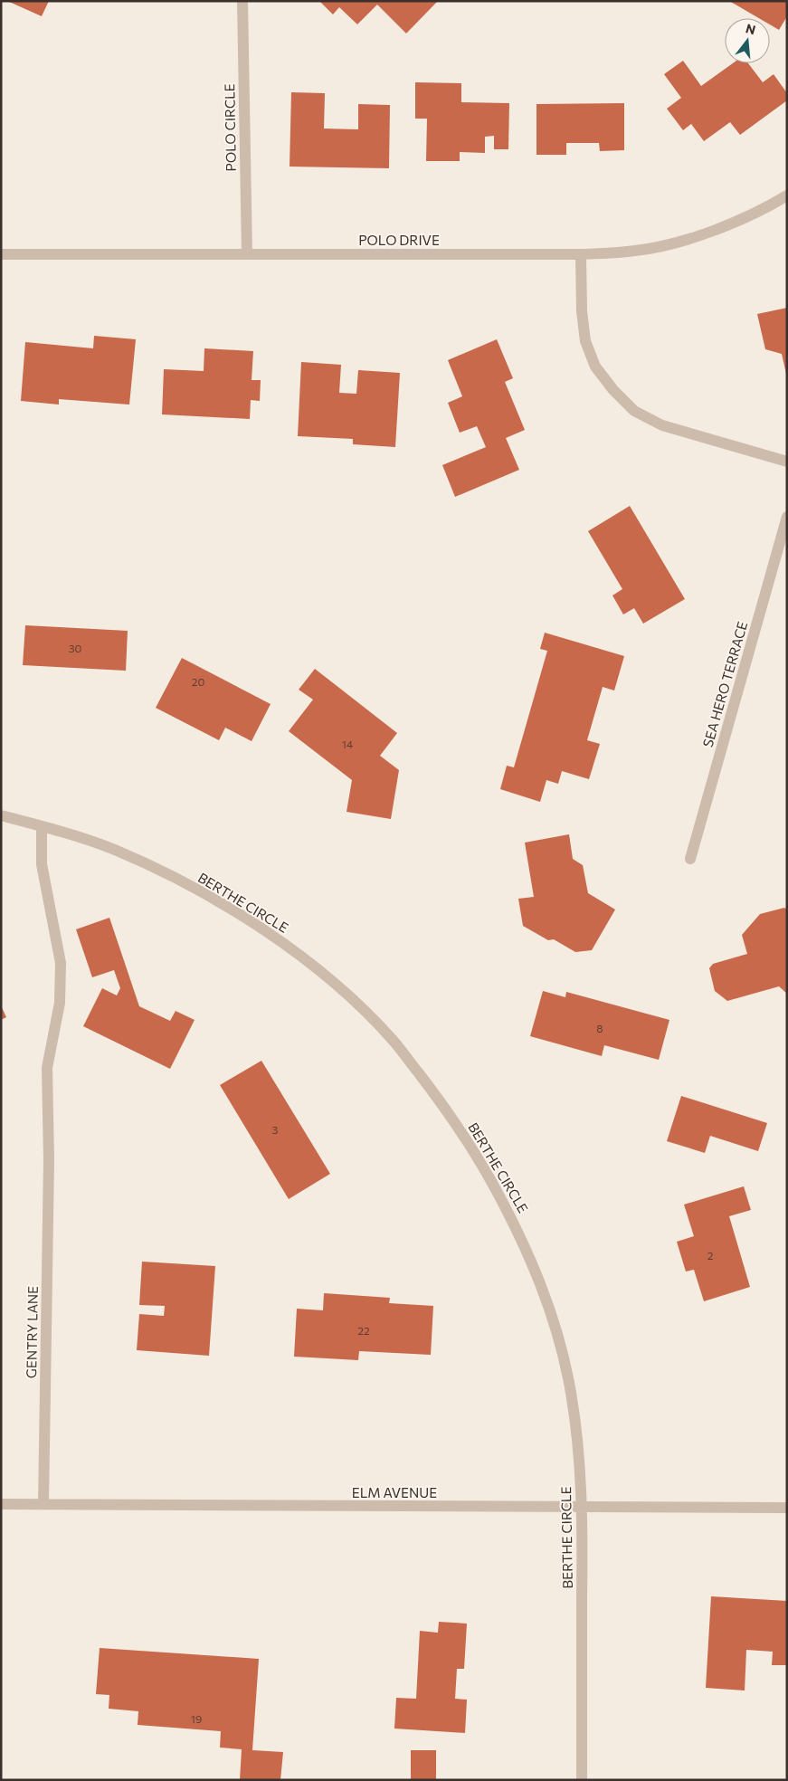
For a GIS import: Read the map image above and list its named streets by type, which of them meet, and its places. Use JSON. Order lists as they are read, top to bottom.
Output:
{
  "streets": {
    "street": [
      "POLO CIRCLE",
      "POLO DRIVE",
      "SEA HERO TERRACE",
      "BERTHE CIRCLE",
      "GENTRY LANE",
      "ELM AVENUE"
    ]
  },
  "crossings": [
    ["POLO CIRCLE", "POLO DRIVE"],
    ["BERTHE CIRCLE", "GENTRY LANE"],
    ["BERTHE CIRCLE", "ELM AVENUE"],
    ["GENTRY LANE", "ELM AVENUE"]
  ],
  "house_numbers": [
    "30",
    "20",
    "14",
    "8",
    "3",
    "2",
    "22",
    "19"
  ],
  "north": "top"
}
